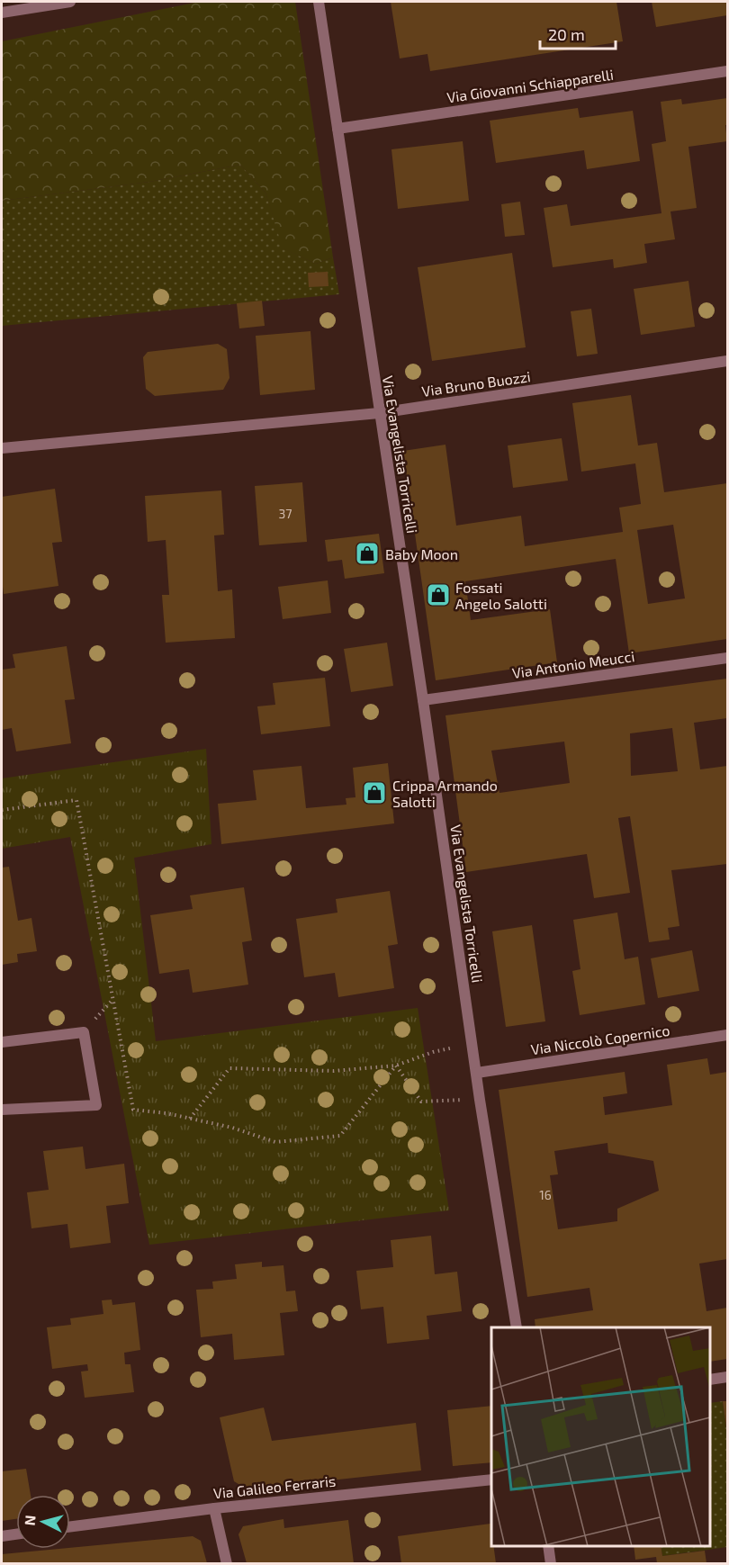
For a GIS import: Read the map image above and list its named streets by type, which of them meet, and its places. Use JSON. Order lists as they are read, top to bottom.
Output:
{
  "streets": {
    "street": [
      "Via Giovanni Schiapparelli",
      "Via Bruno Buozzi",
      "Via Evangelista Torricelli",
      "Via Antonio Meucci",
      "Via Niccolò Copernico",
      "Via Galileo Ferraris"
    ]
  },
  "crossings": [
    ["Via Giovanni Schiapparelli", "Via Evangelista Torricelli"],
    ["Via Bruno Buozzi", "Via Evangelista Torricelli"],
    ["Via Evangelista Torricelli", "Via Antonio Meucci"],
    ["Via Evangelista Torricelli", "Via Niccolò Copernico"]
  ],
  "places": {
    "shop": ["Baby Moon", "Fossati Angelo Salotti", "Crippa Armando Salotti"]
  },
  "house_numbers": ["37", "16"],
  "scale_bar": "20 m",
  "north": "left"
}
